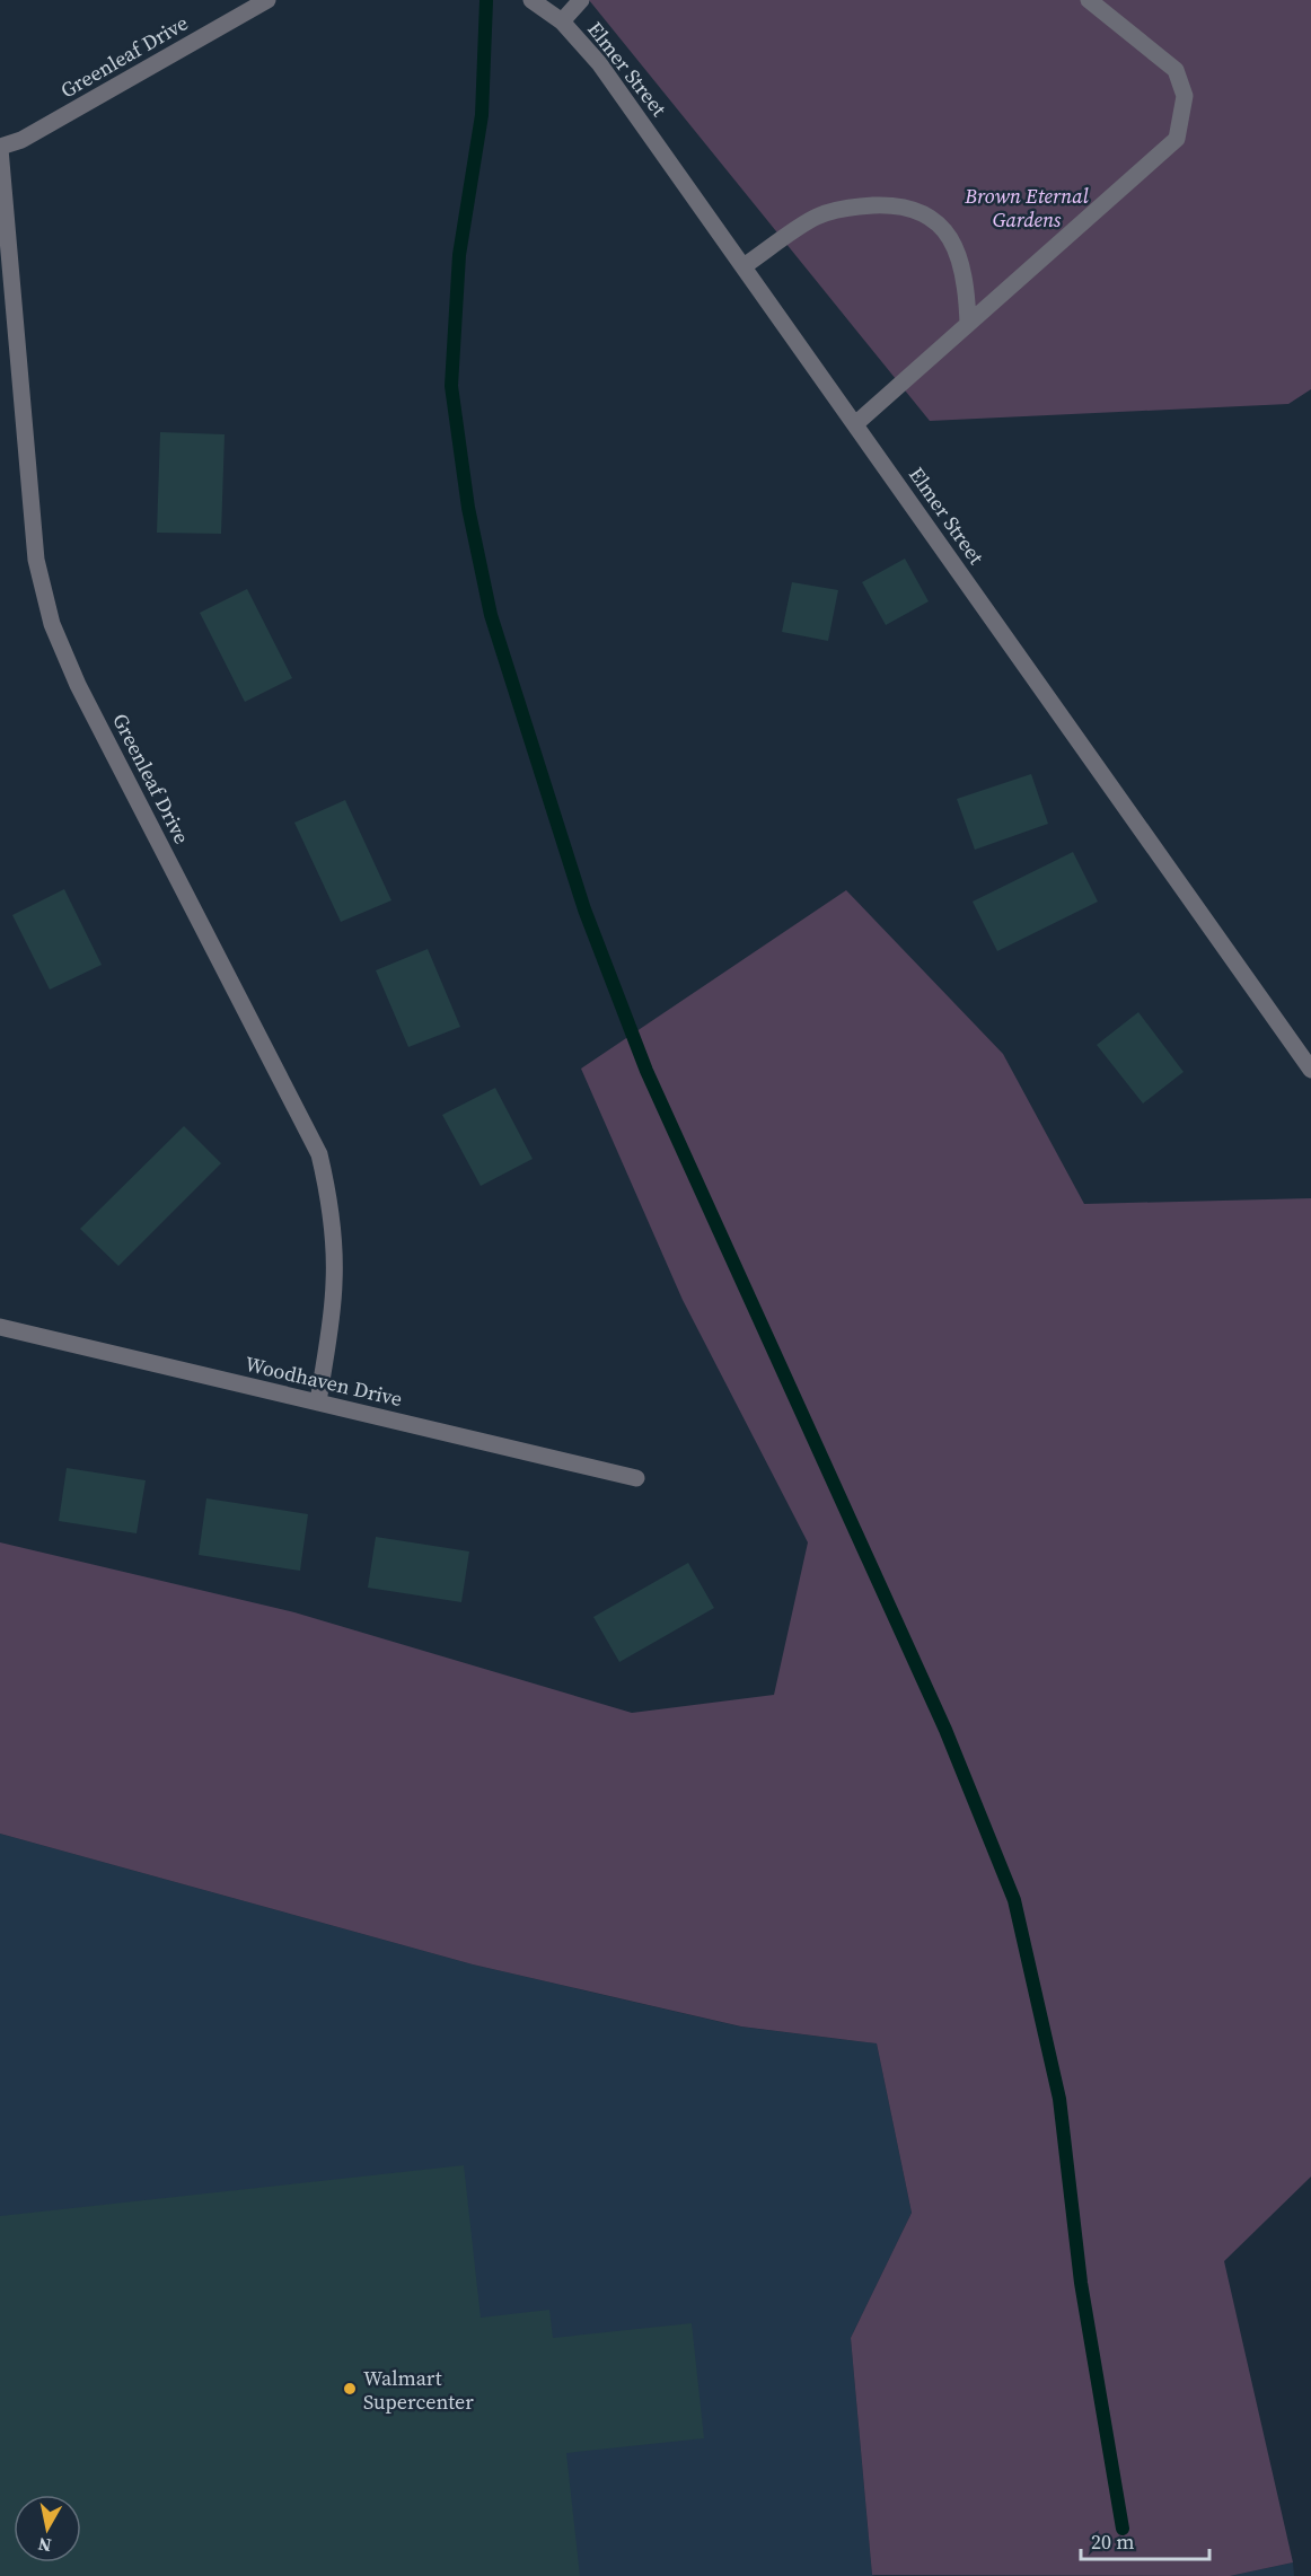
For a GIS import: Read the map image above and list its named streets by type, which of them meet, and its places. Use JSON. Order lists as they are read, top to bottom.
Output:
{
  "streets": {
    "street": ["Greenleaf Drive", "Elmer Street", "Woodhaven Drive"]
  },
  "crossings": [
    ["Greenleaf Drive", "Woodhaven Drive"]
  ],
  "parks": ["Brown Eternal Gardens"],
  "places": ["Walmart Supercenter"],
  "scale_bar": "20 m",
  "north": "bottom"
}
